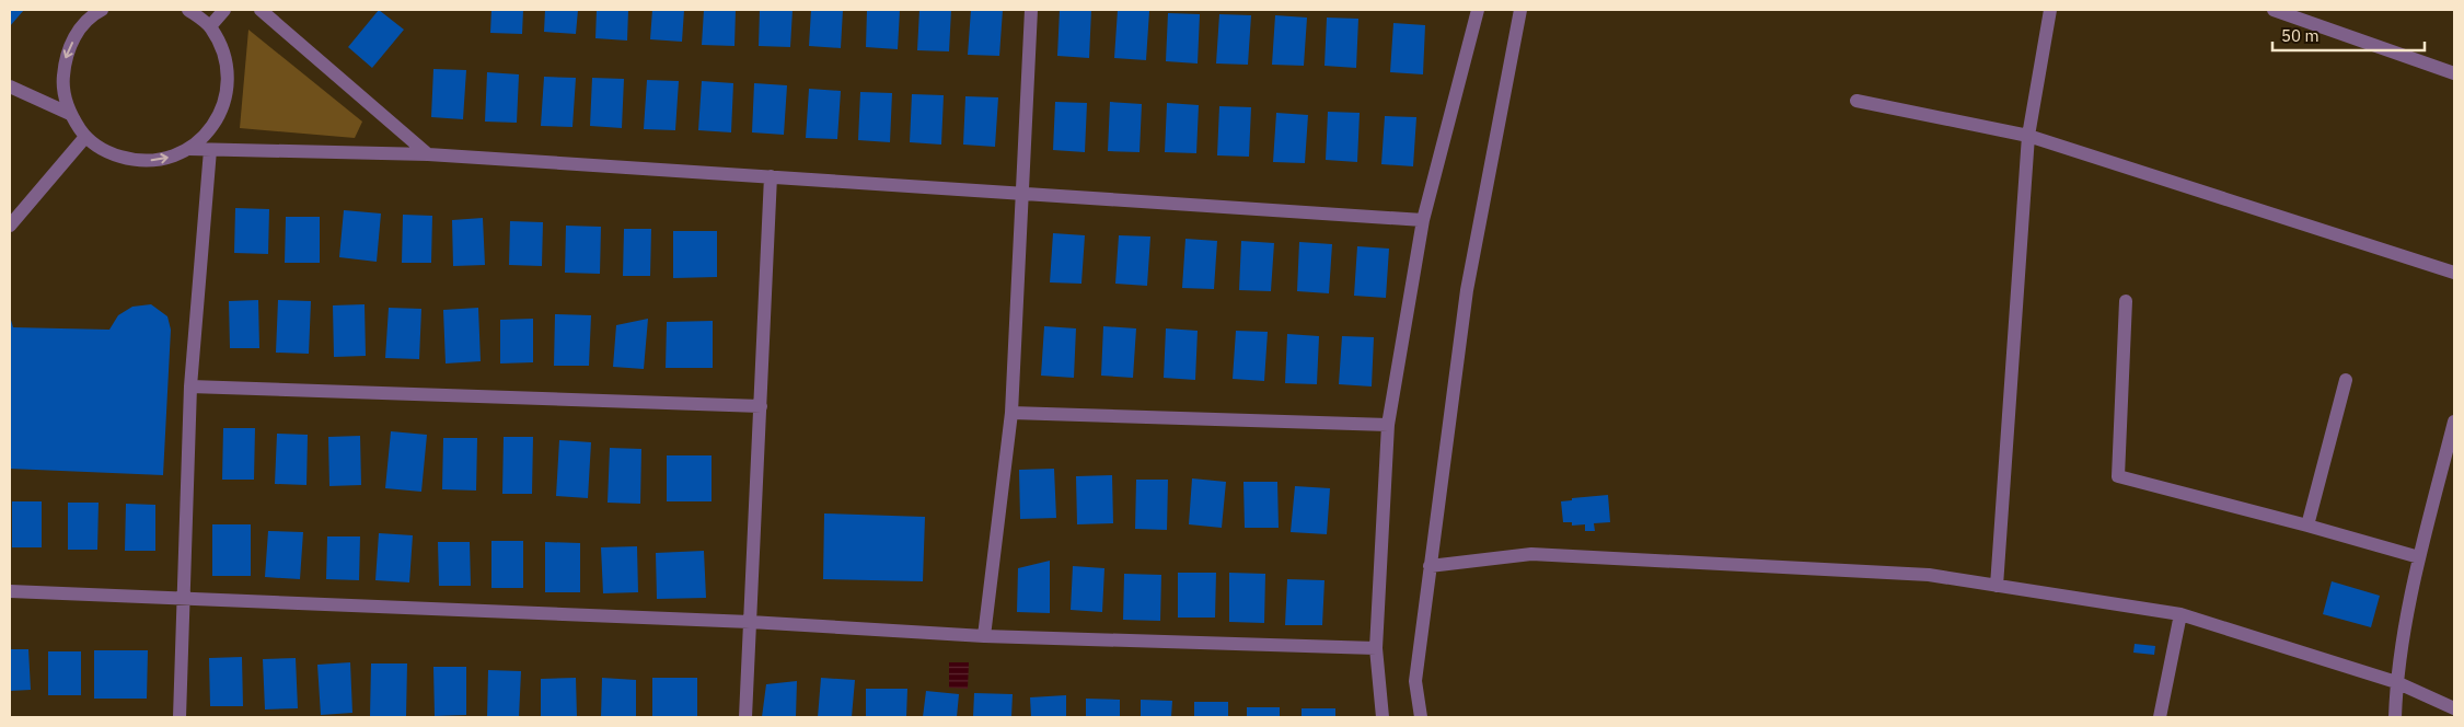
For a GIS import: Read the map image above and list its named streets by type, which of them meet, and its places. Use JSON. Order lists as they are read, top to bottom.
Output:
{
  "scale_bar": "50 m"
}
